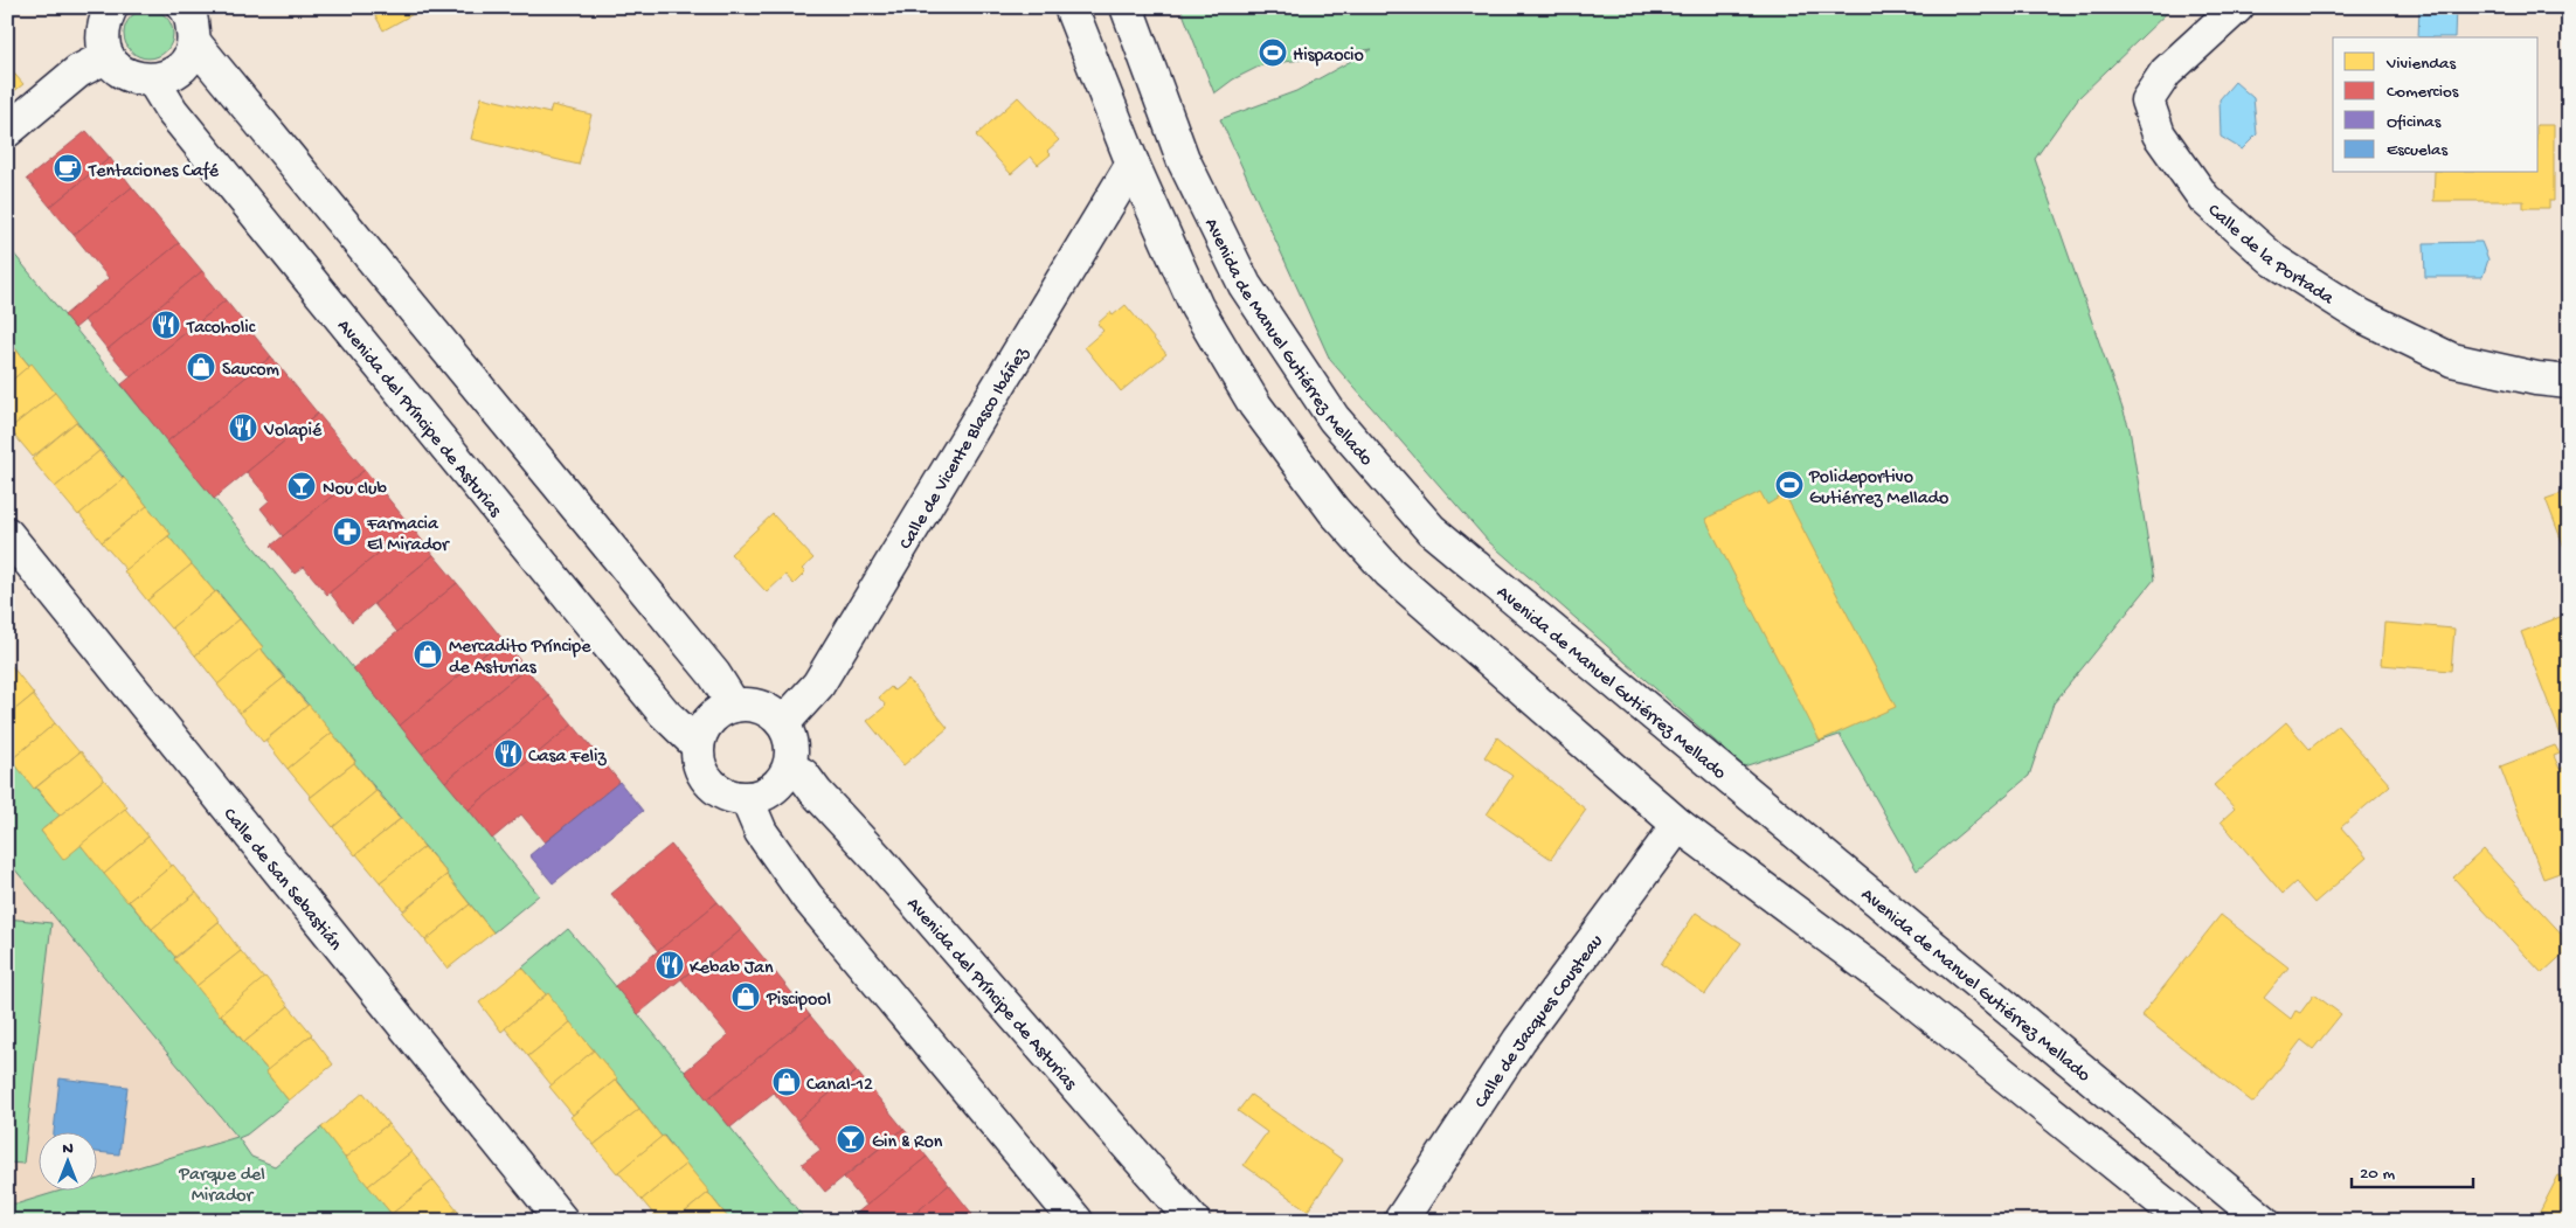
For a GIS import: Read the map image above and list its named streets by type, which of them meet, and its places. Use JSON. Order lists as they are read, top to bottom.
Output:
{
  "streets": {
    "street": [
      "Calle de la Portada",
      "Avenida de Manuel Gutiérrez Mellado",
      "Avenida del Príncipe de Asturias",
      "Calle de Vicente Blasco Ibáñez",
      "Calle de San Sebastián",
      "Calle de Jacques Cousteau"
    ]
  },
  "crossings": [
    ["Avenida del Príncipe de Asturias", "Calle de Vicente Blasco Ibáñez"]
  ],
  "parks": ["Parque del Mirador"],
  "places": {
    "sports": ["Hispaocio", "Polideportivo Gutiérrez Mellado"],
    "cafe": ["Tentaciones Café"],
    "restaurant": [
      "Tacoholic",
      "Volapié",
      "Casa Feliz",
      "Kebab Jan"
    ],
    "shop": [
      "Saucom",
      "Mercadito Príncipe de Asturias",
      "Piscipool",
      "Canal-12"
    ],
    "bar": ["Nou club", "Gin & Ron"],
    "pharmacy": ["Farmacia El Mirador"]
  },
  "legend": [
    "Viviendas",
    "Comercios",
    "Oficinas",
    "Escuelas"
  ],
  "scale_bar": "20 m",
  "north": "top"
}
